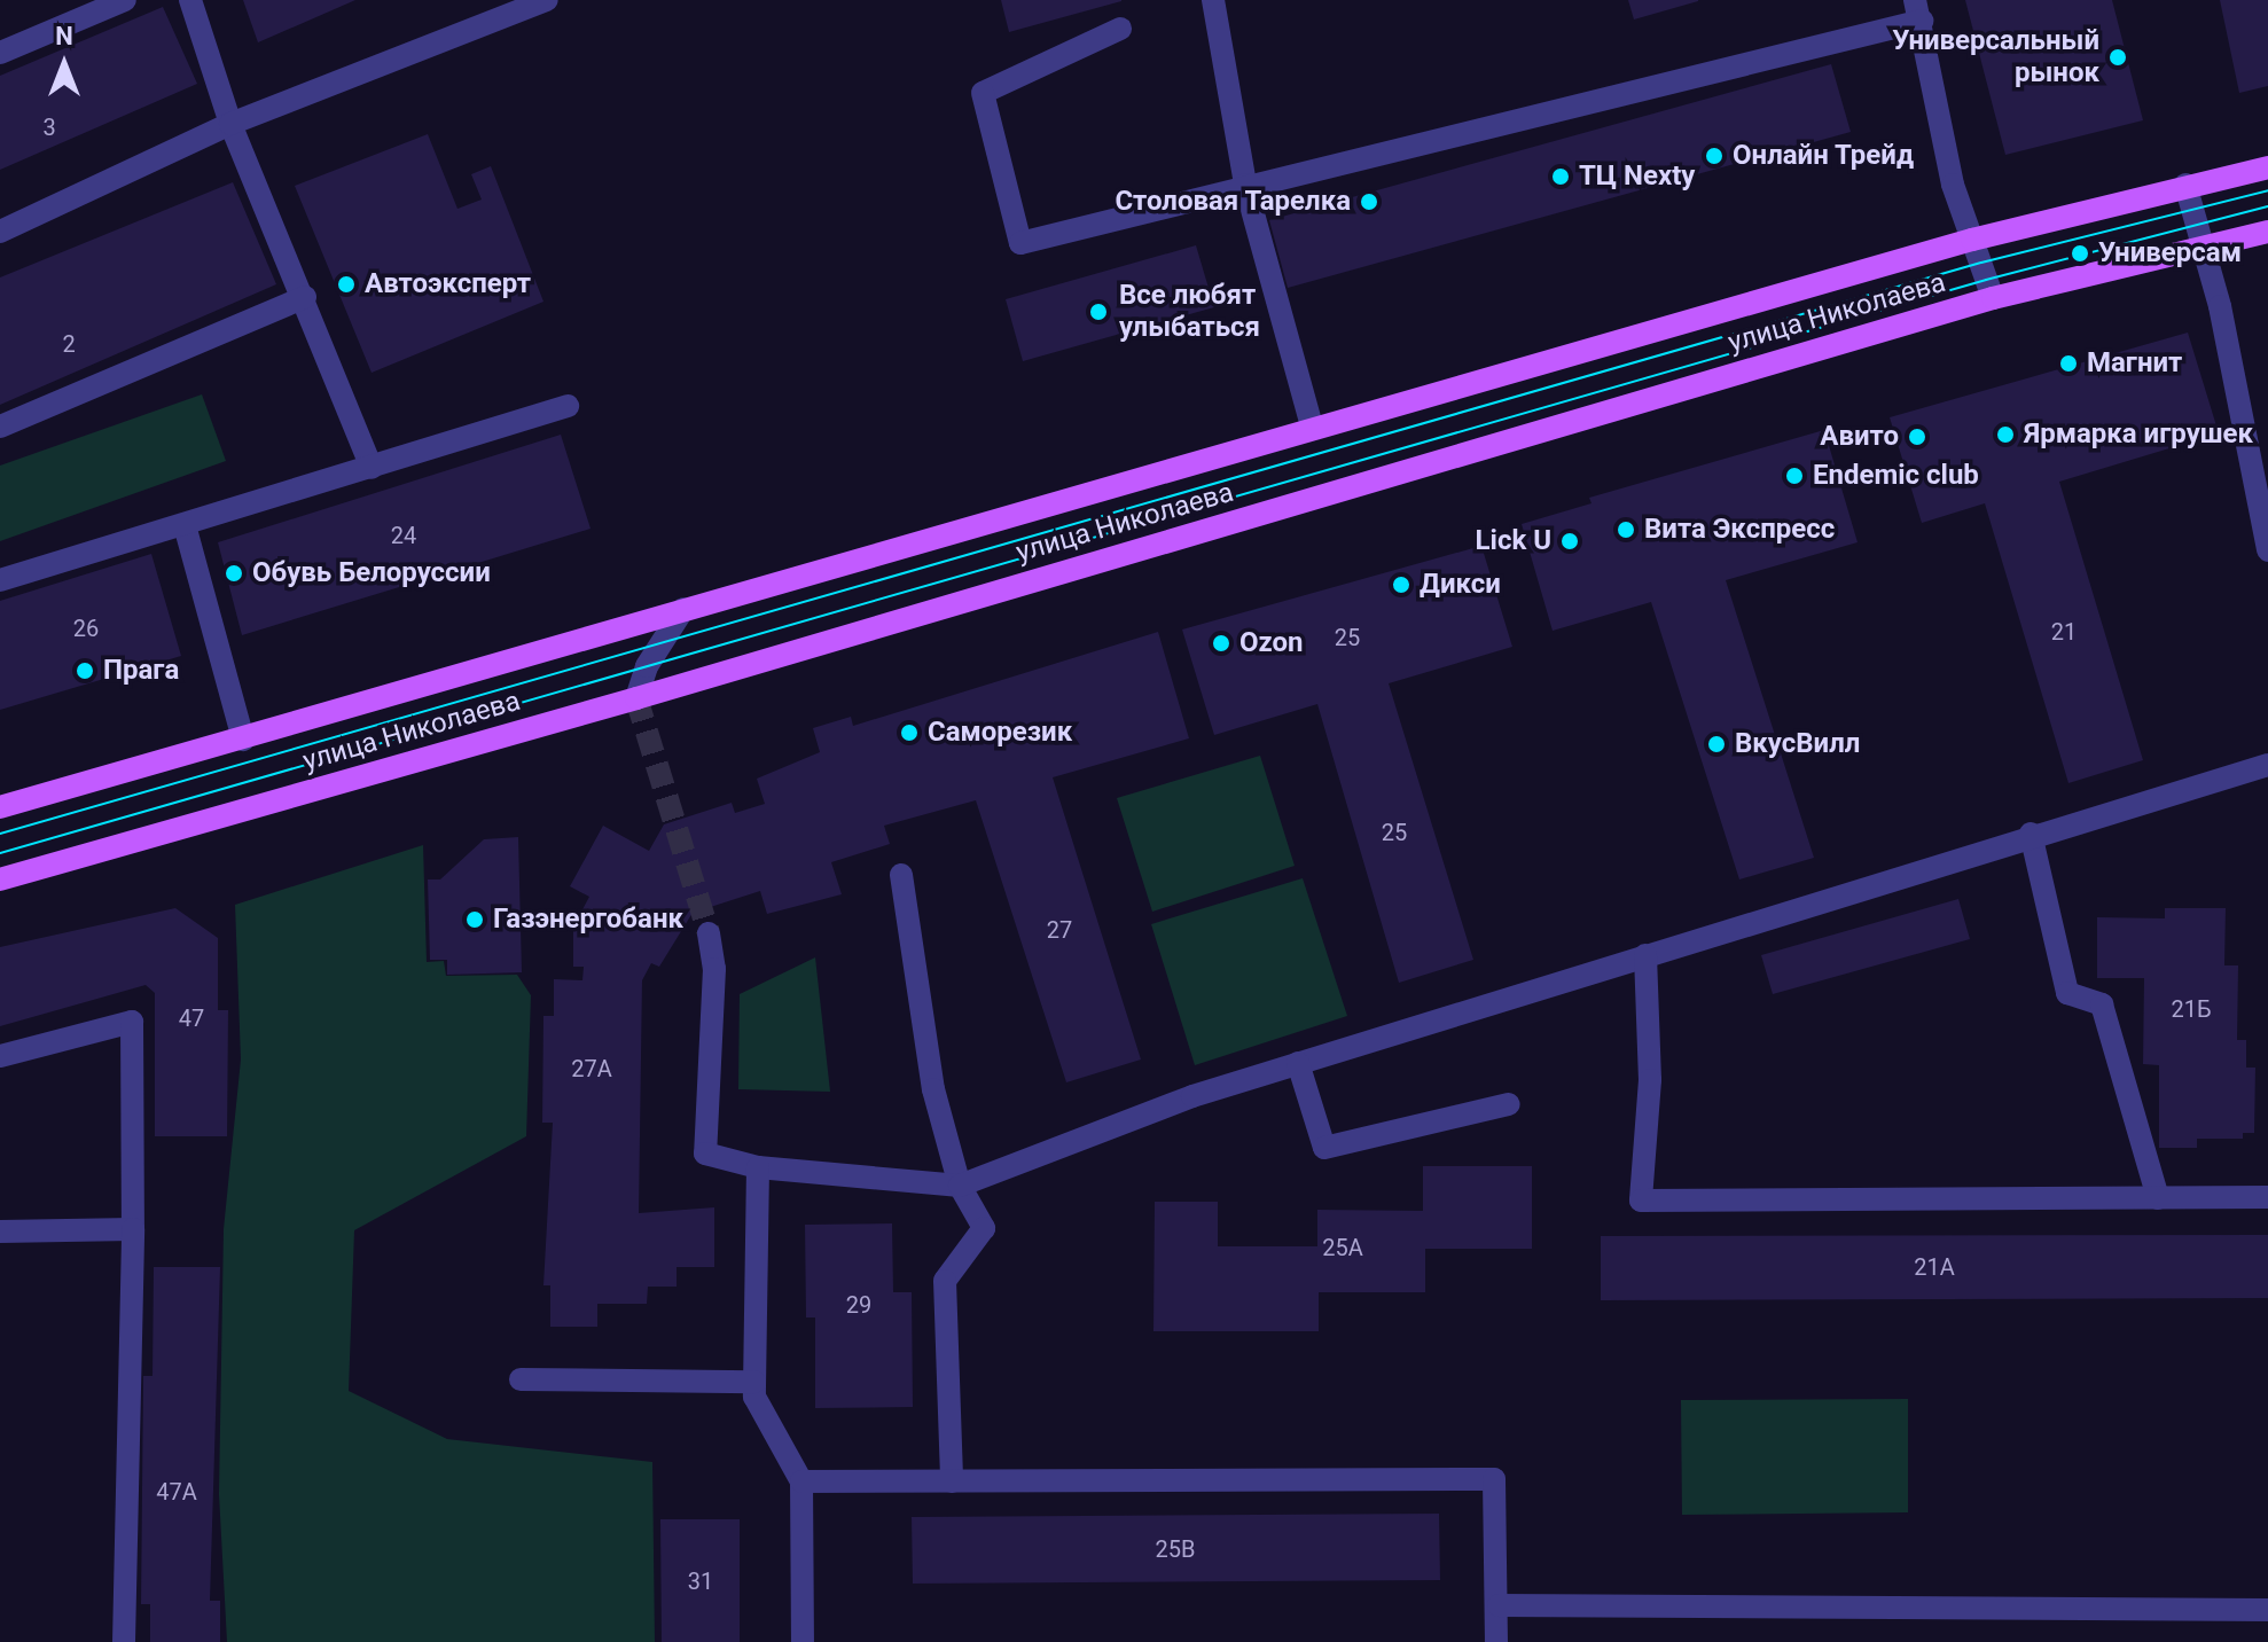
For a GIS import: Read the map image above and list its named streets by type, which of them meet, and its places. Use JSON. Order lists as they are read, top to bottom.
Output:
{
  "streets": {
    "main road": ["улица Николаева"]
  },
  "places": [
    "Универсальный рынок",
    "Онлайн Трейд",
    "ТЦ Nexty",
    "Столовая Тарелка",
    "Универсам",
    "Автоэксперт",
    "Все любят улыбаться",
    "Магнит",
    "Ярмарка игрушек",
    "Авито",
    "Endemic club",
    "Вита Экспресс",
    "Lick U",
    "Обувь Белоруссии",
    "Дикси",
    "Ozon",
    "Прага",
    "Саморезик",
    "ВкусВилл",
    "Газэнергобанк"
  ],
  "house_numbers": [
    "3",
    "2",
    "24",
    "26",
    "21",
    "25",
    "25",
    "27",
    "21Б",
    "47",
    "27А",
    "25А",
    "21А",
    "29",
    "47А",
    "25В",
    "31"
  ],
  "north": "top"
}
